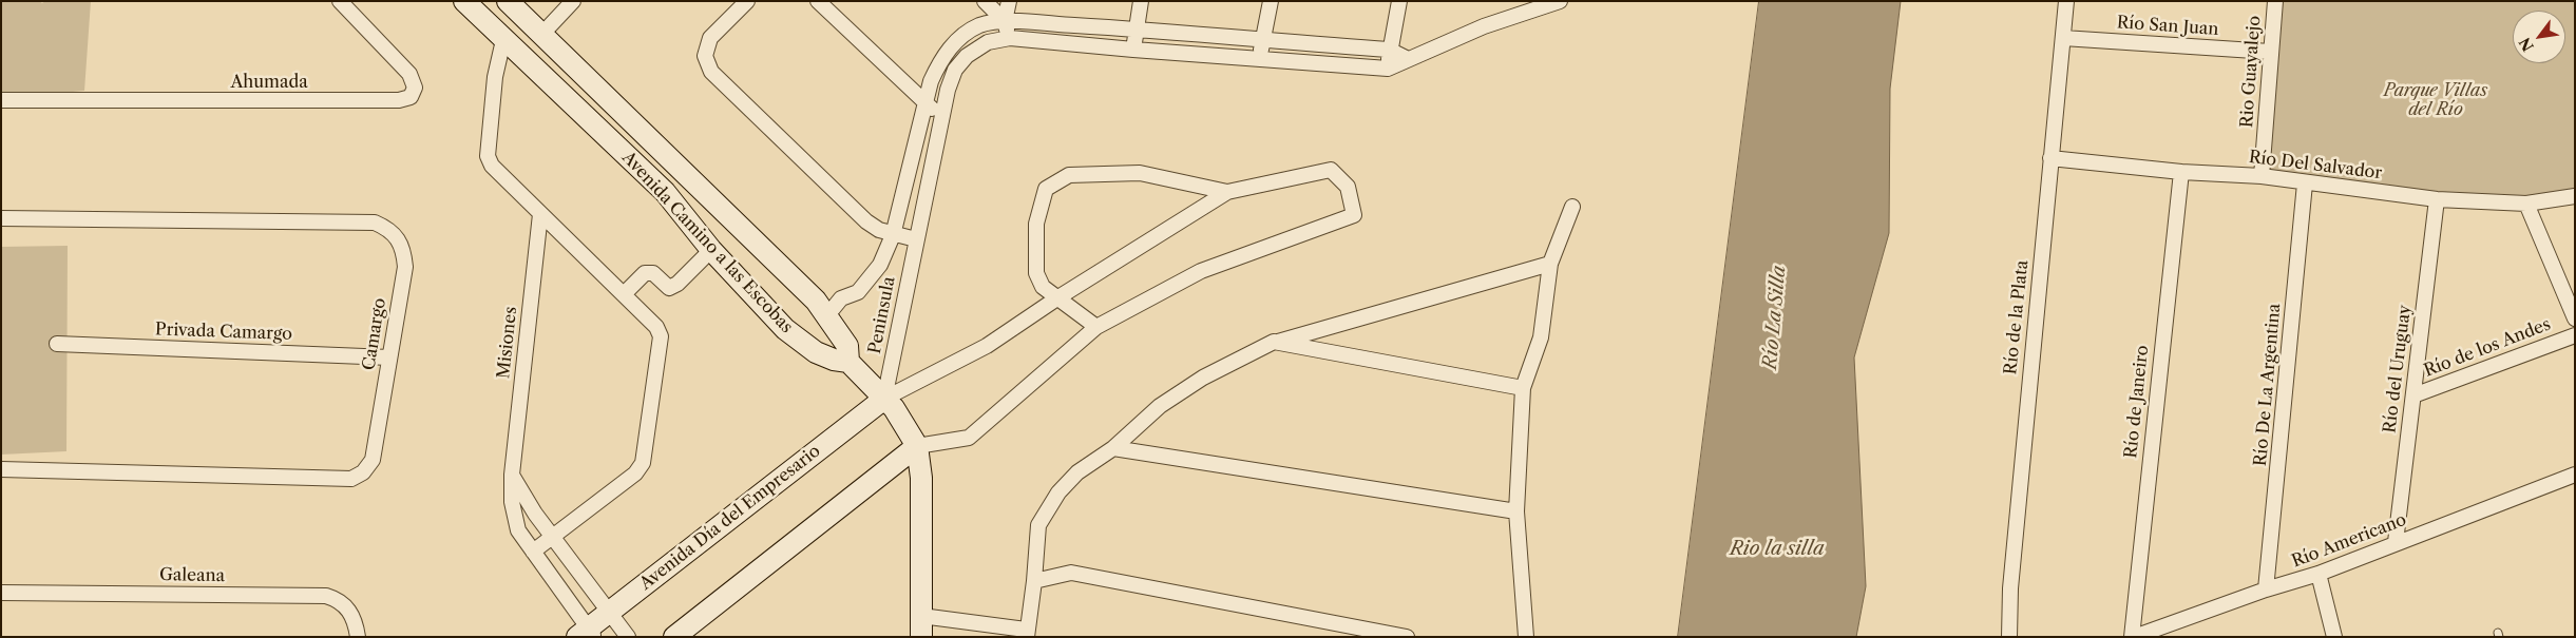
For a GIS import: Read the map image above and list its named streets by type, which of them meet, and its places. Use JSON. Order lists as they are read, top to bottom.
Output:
{
  "streets": {
    "street": [
      "Río San Juan",
      "Rio Guayalejo",
      "Ahumada",
      "Río Del Salvador",
      "Avenida Camino a las Escobas",
      "Peninsula",
      "Río de la Plata",
      "Privada Camargo",
      "Camargo",
      "Misiones",
      "Río de los Andes",
      "Río del Uruguay",
      "Río De La Argentina",
      "Río de Janeiro",
      "Avenida Día del Empresario",
      "Río Americano",
      "Galeana"
    ]
  },
  "crossings": [
    ["Río San Juan", "Rio Guayalejo"],
    ["Río San Juan", "Río de la Plata"],
    ["Rio Guayalejo", "Río Del Salvador"],
    ["Río Del Salvador", "Río de la Plata"],
    ["Río Del Salvador", "Río del Uruguay"],
    ["Río Del Salvador", "Río De La Argentina"],
    ["Río Del Salvador", "Río de Janeiro"],
    ["Avenida Camino a las Escobas", "Peninsula"],
    ["Peninsula", "Avenida Día del Empresario"],
    ["Privada Camargo", "Camargo"],
    ["Misiones", "Avenida Día del Empresario"],
    ["Río de los Andes", "Río del Uruguay"],
    ["Río del Uruguay", "Río Americano"],
    ["Río De La Argentina", "Río Americano"],
    ["Río de Janeiro", "Río Americano"]
  ],
  "water": ["Río La Silla", "Rio la silla"],
  "parks": ["Parque Villas del Río"],
  "north": "bottom left"
}
